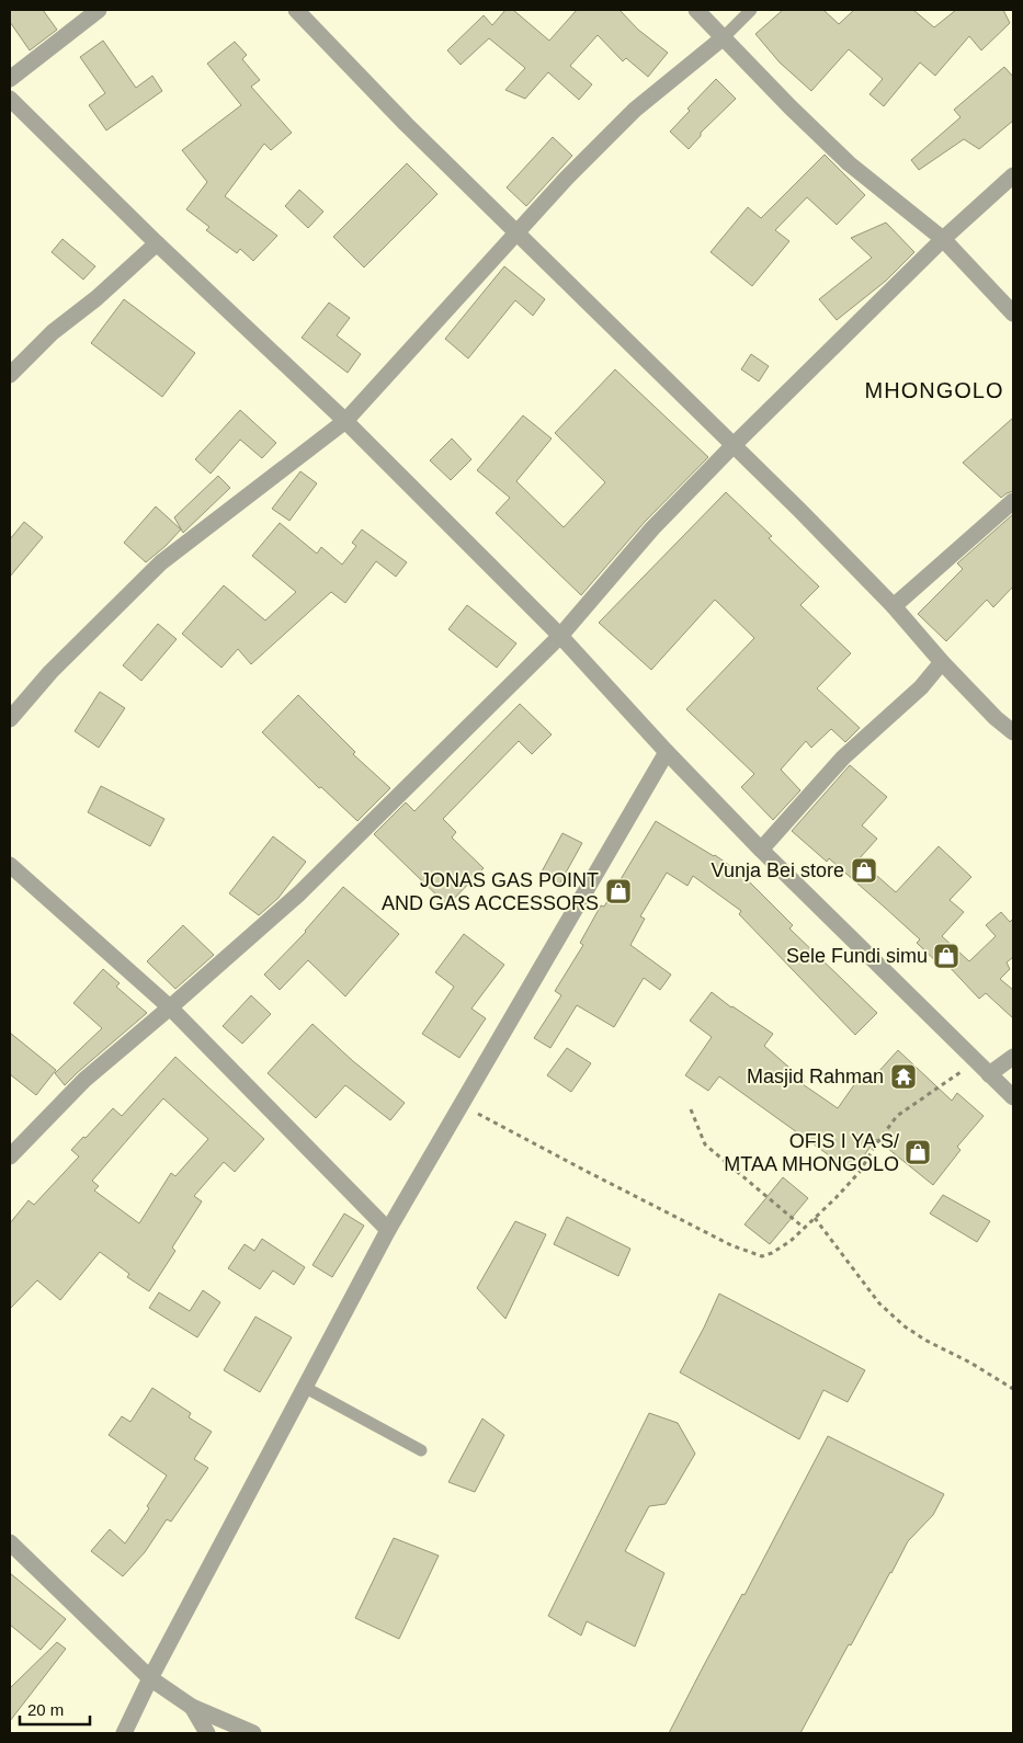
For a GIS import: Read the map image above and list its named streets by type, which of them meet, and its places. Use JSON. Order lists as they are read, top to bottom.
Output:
{
  "districts": ["MHONGOLO"],
  "places": {
    "shop": [
      "Vunja Bei store",
      "JONAS GAS POINT AND GAS ACCESSORS",
      "Sele Fundi simu",
      "OFIS I YA S/ MTAA MHONGOLO"
    ],
    "temple": ["Masjid Rahman"]
  },
  "scale_bar": "20 m"
}
